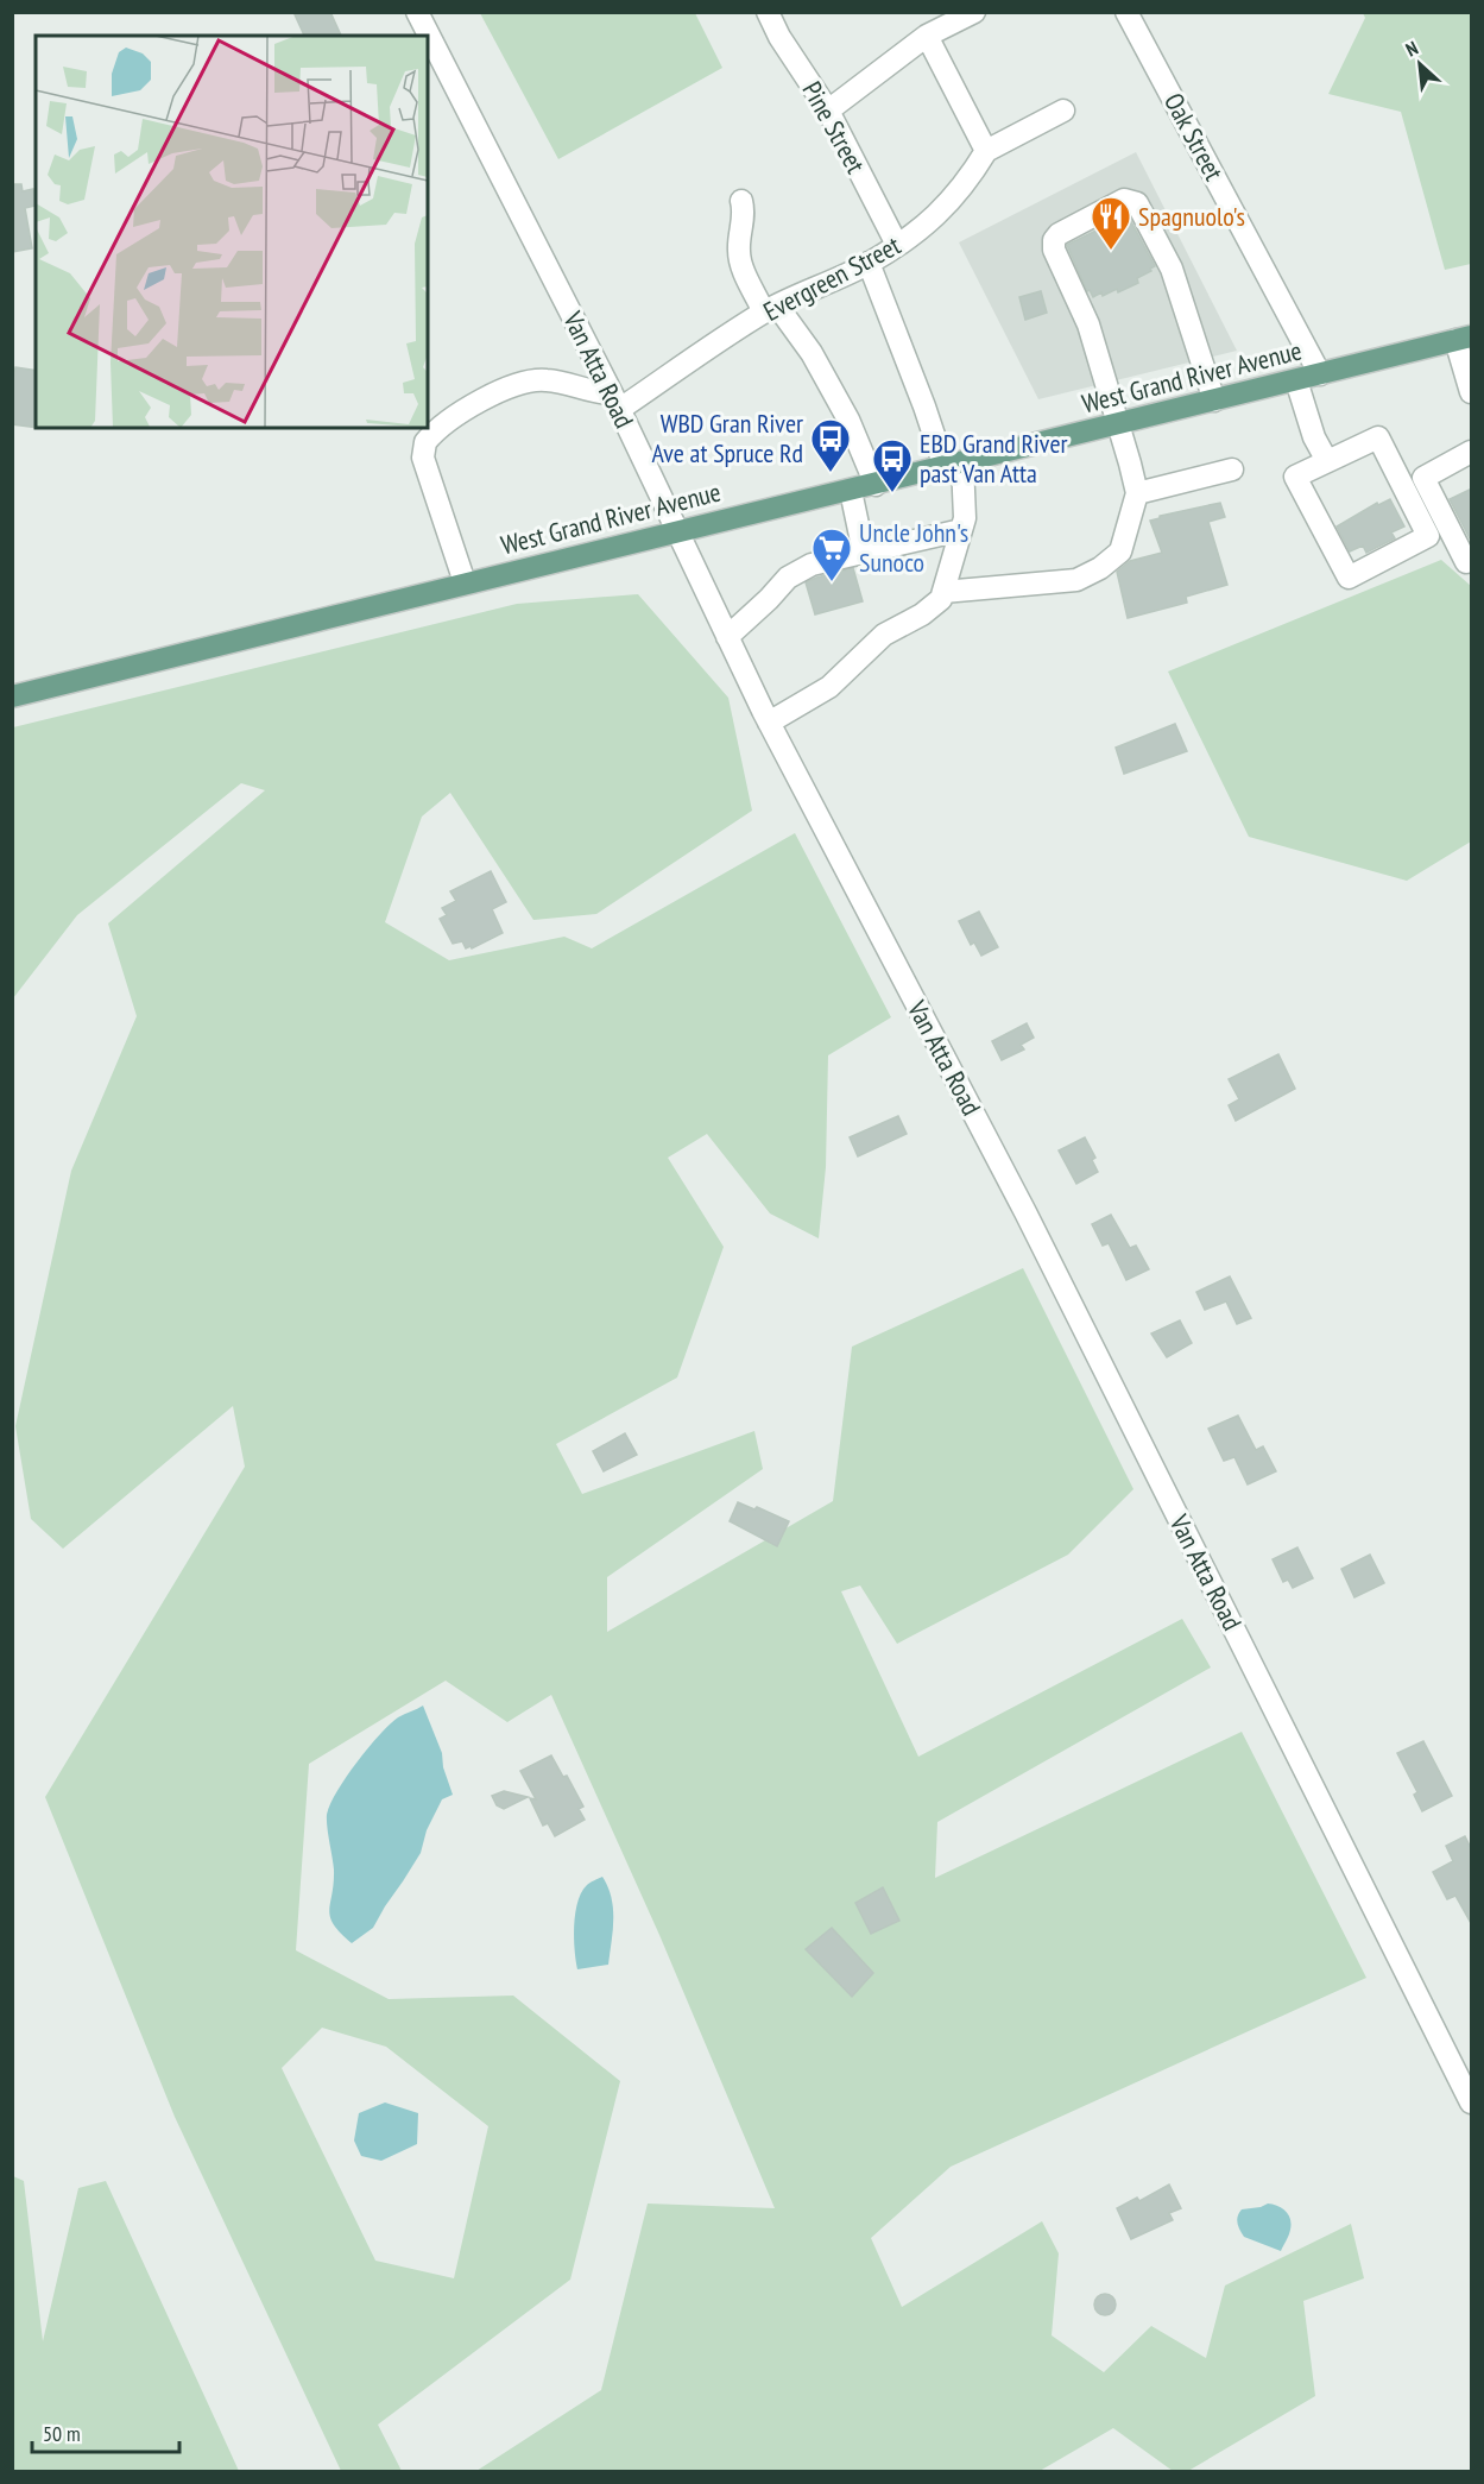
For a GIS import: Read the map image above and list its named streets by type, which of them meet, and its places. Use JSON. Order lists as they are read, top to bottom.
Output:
{
  "streets": {
    "main road": ["West Grand River Avenue"],
    "street": [
      "Pine Street",
      "Oak Street",
      "Evergreen Street",
      "Van Atta Road"
    ]
  },
  "crossings": [
    ["Pine Street", "Evergreen Street"],
    ["Oak Street", "West Grand River Avenue"],
    ["Evergreen Street", "Van Atta Road"],
    ["Van Atta Road", "West Grand River Avenue"]
  ],
  "places": {
    "restaurant": ["Spagnuolo's"],
    "bus stop": ["WBD Gran River Ave at Spruce Rd", "EBD Grand River past Van Atta"],
    "supermarket": ["Uncle John's Sunoco"]
  },
  "scale_bar": "50 m",
  "north": "top left"
}
